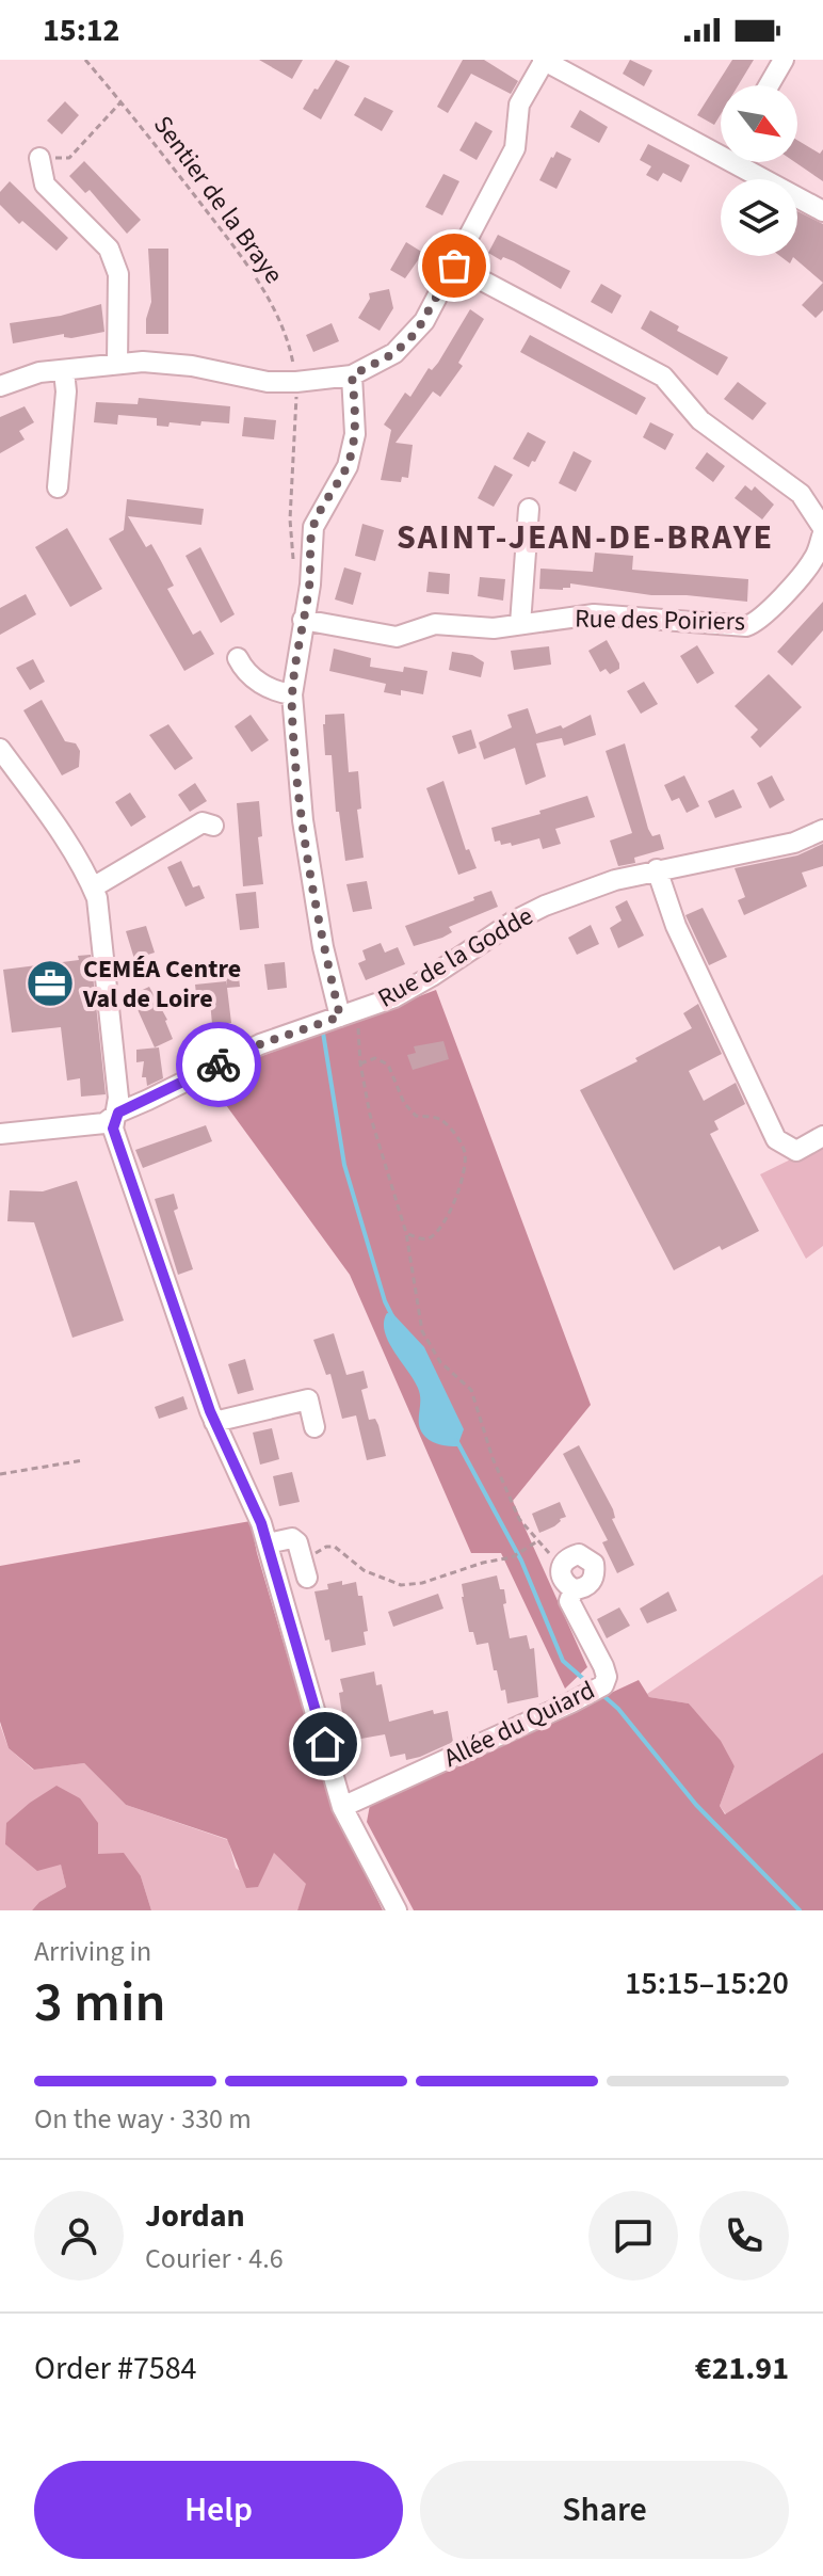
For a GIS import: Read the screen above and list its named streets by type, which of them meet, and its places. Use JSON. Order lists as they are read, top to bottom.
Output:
{
  "streets": {
    "street": ["Rue des Poiriers", "Rue de la Godde", "Allée du Quiard"],
    "path": ["Sentier de la Braye"]
  },
  "districts": ["SAINT-JEAN-DE-BRAYE"],
  "places": {
    "office": ["CEMÉA Centre Val de Loire"]
  },
  "north": "bottom right",
  "page": {
    "status": "15:12",
    "heading": ["3 min", "Arriving in", "15:15–15:20"],
    "panel": [
      "Jordan",
      "Courier · 4.6",
      "Order #7584",
      "€21.91"
    ],
    "bar": "On the way · 330 m",
    "buttons": ["Help", "Share"]
  }
}
